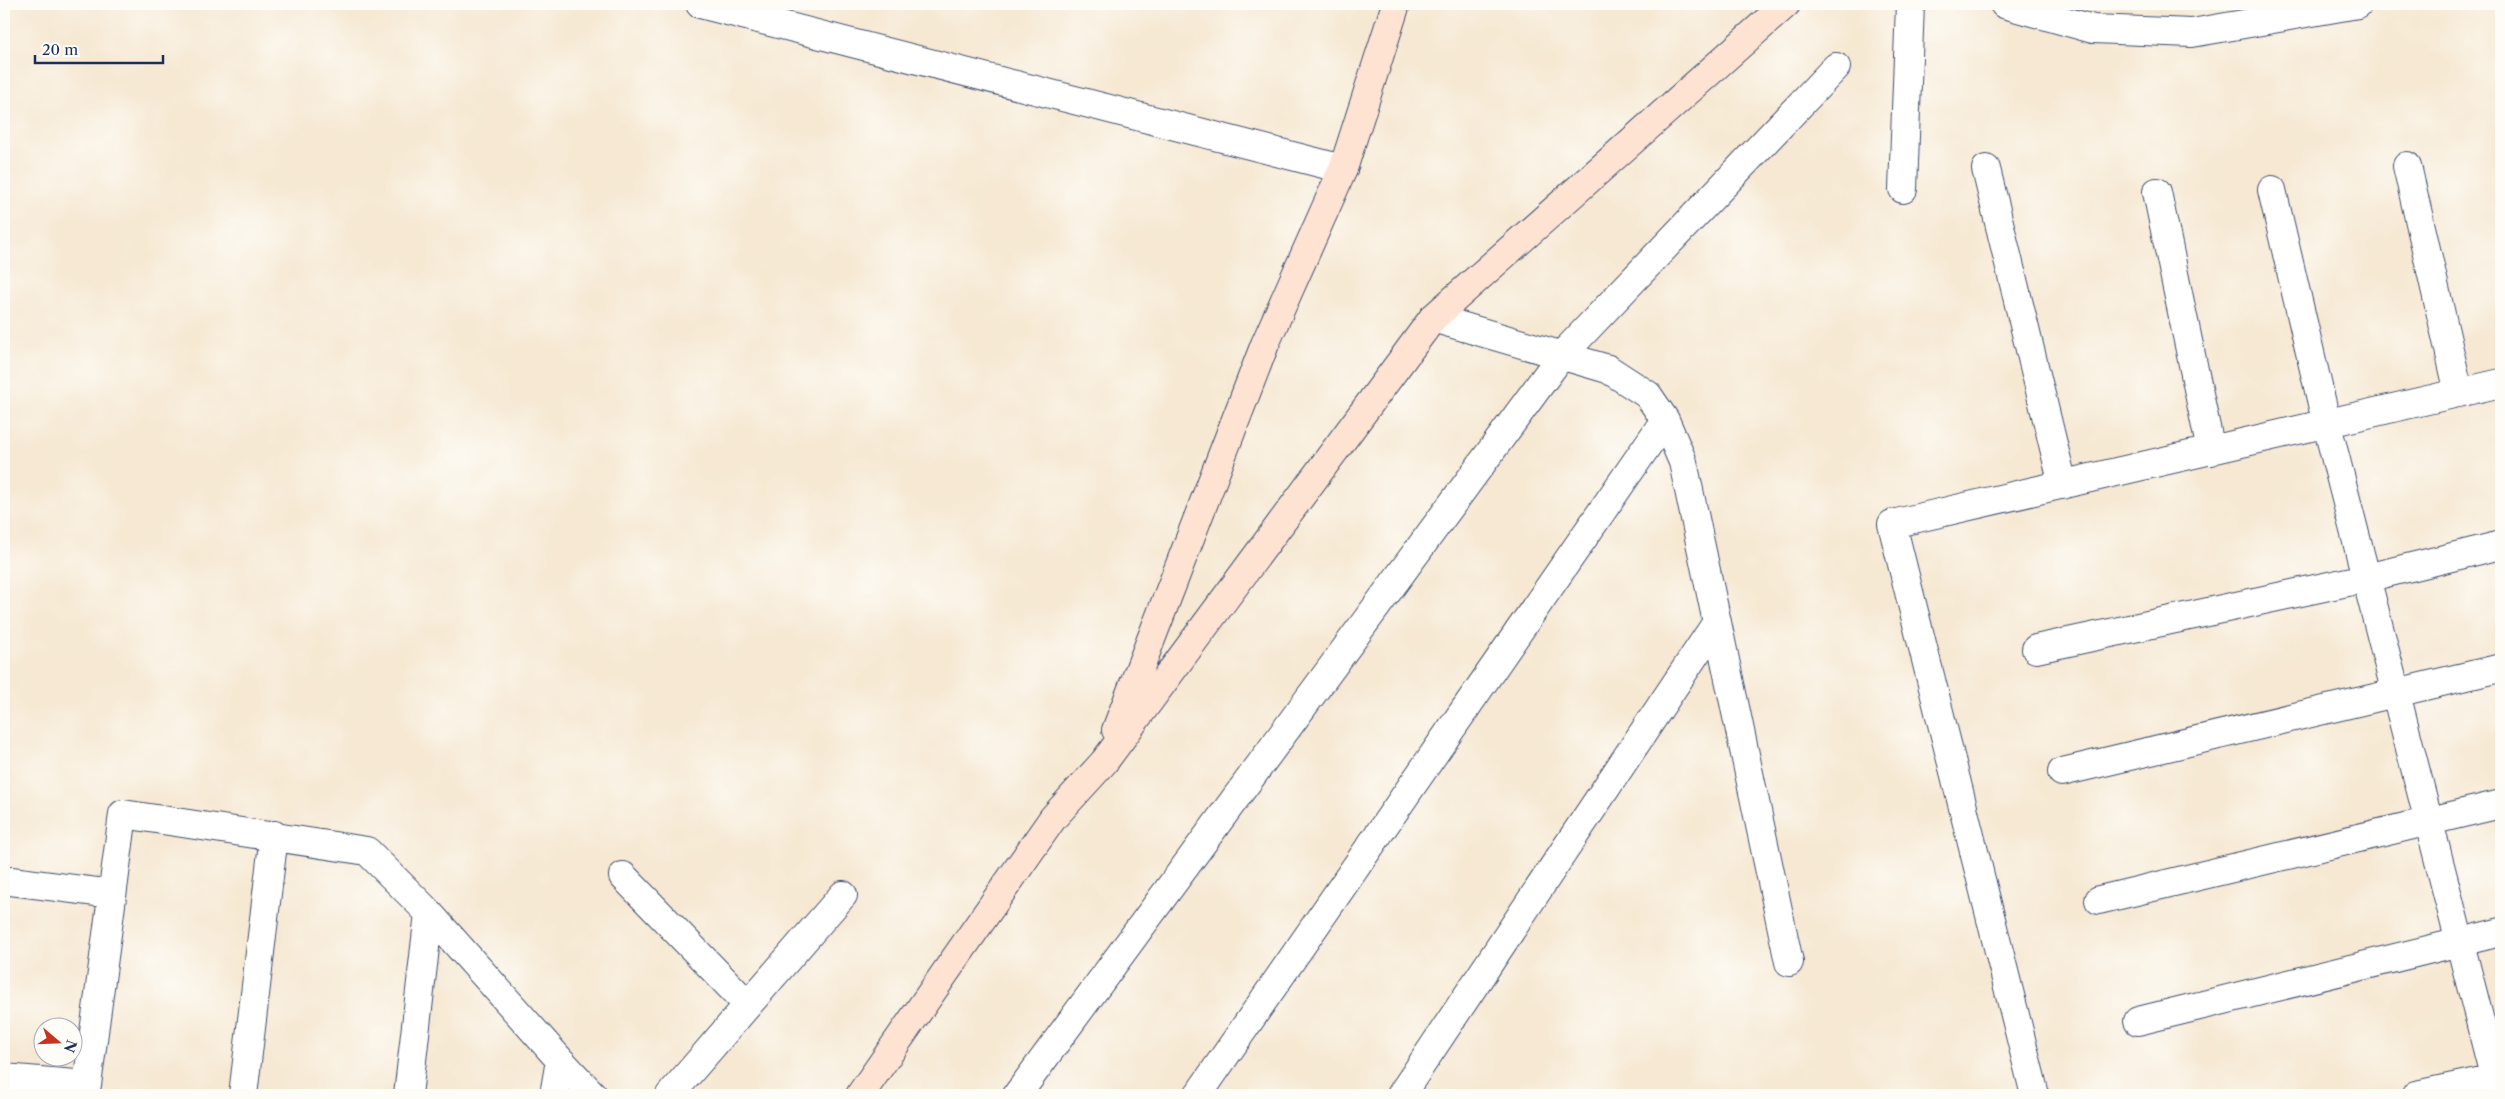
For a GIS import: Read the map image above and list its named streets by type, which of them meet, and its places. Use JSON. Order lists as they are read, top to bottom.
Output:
{
  "scale_bar": "20 m",
  "north": "right"
}
